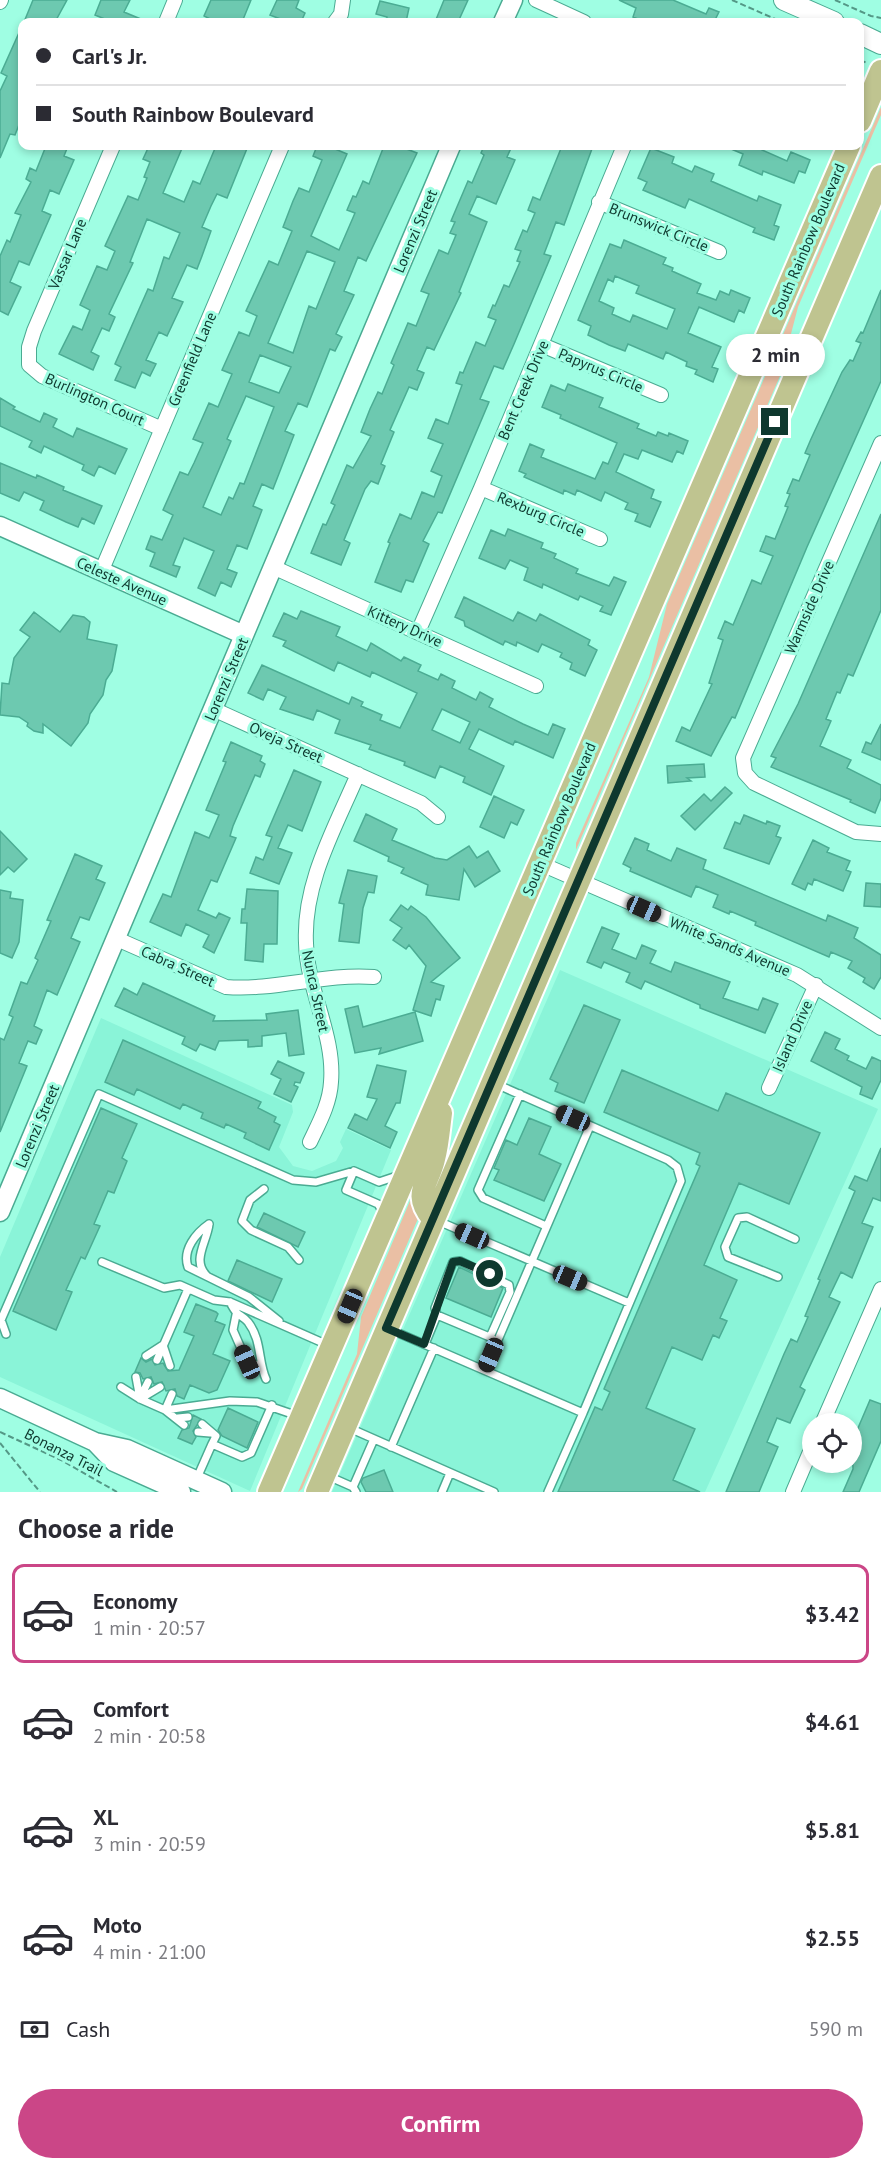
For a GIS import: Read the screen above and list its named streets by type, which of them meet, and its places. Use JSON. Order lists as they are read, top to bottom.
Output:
{
  "streets": {
    "main road": ["South Rainbow Boulevard"],
    "street": [
      "Brunswick Circle",
      "Lorenzi Street",
      "Vassar Lane",
      "Greenfield Lane",
      "Papyrus Circle",
      "Bent Creek Drive",
      "Burlington Court",
      "Rexburg Circle",
      "Celeste Avenue",
      "Warmside Drive",
      "Kittery Drive",
      "Oveja Street",
      "White Sands Avenue",
      "Cabra Street",
      "Nunca Street",
      "Island Drive"
    ],
    "path": ["Bonanza Trail"]
  },
  "crossings": [
    ["Brunswick Circle", "Bent Creek Drive"],
    ["Lorenzi Street", "Celeste Avenue"],
    ["Lorenzi Street", "Kittery Drive"],
    ["Lorenzi Street", "Oveja Street"],
    ["Lorenzi Street", "Cabra Street"],
    ["South Rainbow Boulevard", "White Sands Avenue"],
    ["Vassar Lane", "Burlington Court"],
    ["Greenfield Lane", "Burlington Court"],
    ["Greenfield Lane", "Celeste Avenue"],
    ["Papyrus Circle", "Bent Creek Drive"],
    ["Bent Creek Drive", "Rexburg Circle"],
    ["Bent Creek Drive", "Kittery Drive"],
    ["Oveja Street", "Nunca Street"],
    ["White Sands Avenue", "Island Drive"],
    ["Cabra Street", "Nunca Street"]
  ],
  "page": {
    "banner": ["Carl's Jr.", "South Rainbow Boulevard"],
    "bubble": "2 min",
    "heading": "Choose a ride",
    "list": [
      {
        "name": "Economy",
        "note": "1 min · 20:57",
        "value": "$3.42"
      },
      {
        "name": "Comfort",
        "note": "2 min · 20:58",
        "value": "$4.61"
      },
      {
        "name": "XL",
        "note": "3 min · 20:59",
        "value": "$5.81"
      },
      {
        "name": "Moto",
        "note": "4 min · 21:00",
        "value": "$2.55"
      }
    ],
    "pay": ["Cash", "590 m"],
    "buttons": "Confirm"
  }
}
